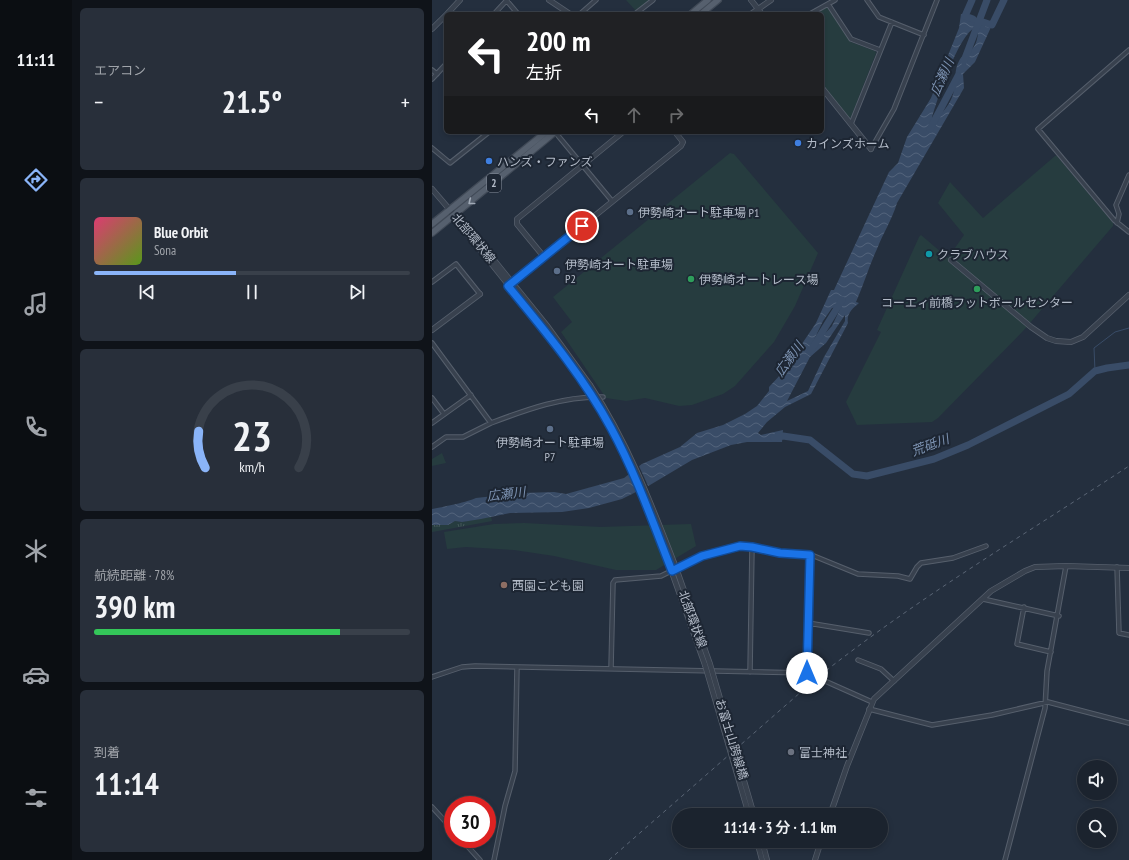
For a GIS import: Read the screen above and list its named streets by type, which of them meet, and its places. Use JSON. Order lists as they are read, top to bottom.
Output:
{
  "streets": {
    "main road": ["2"],
    "street": ["北部環状線", "お富士山跨線橋"]
  },
  "crossings": [
    ["2", "北部環状線"],
    ["北部環状線", "お富士山跨線橋"]
  ],
  "water": ["広瀬川", "荒砥川"],
  "places": [
    "カインズホーム",
    "ハンズ・ファンズ",
    "伊勢崎オート駐車場 P1",
    "クラブハウス",
    "伊勢崎オート駐車場 P2",
    "伊勢崎オートレース場",
    "コーエィ前橋フットボールセンター",
    "伊勢崎オート駐車場 P7",
    "西園こども園",
    "富士神社"
  ],
  "page": {
    "tabs": "11:11",
    "tile": [
      "エアコン",
      ["航続距離 · 78%", "390 km"],
      ["到着", "11:14"]
    ],
    "turn": ["200 m", "左折"],
    "heat": ["−", "21.5°", "+"],
    "song": ["Blue Orbit", "Sona"],
    "limit": "30",
    "trip": "11:14 · 3 分 · 1.1 km",
    "gauge": ["23", "km/h"]
  }
}
